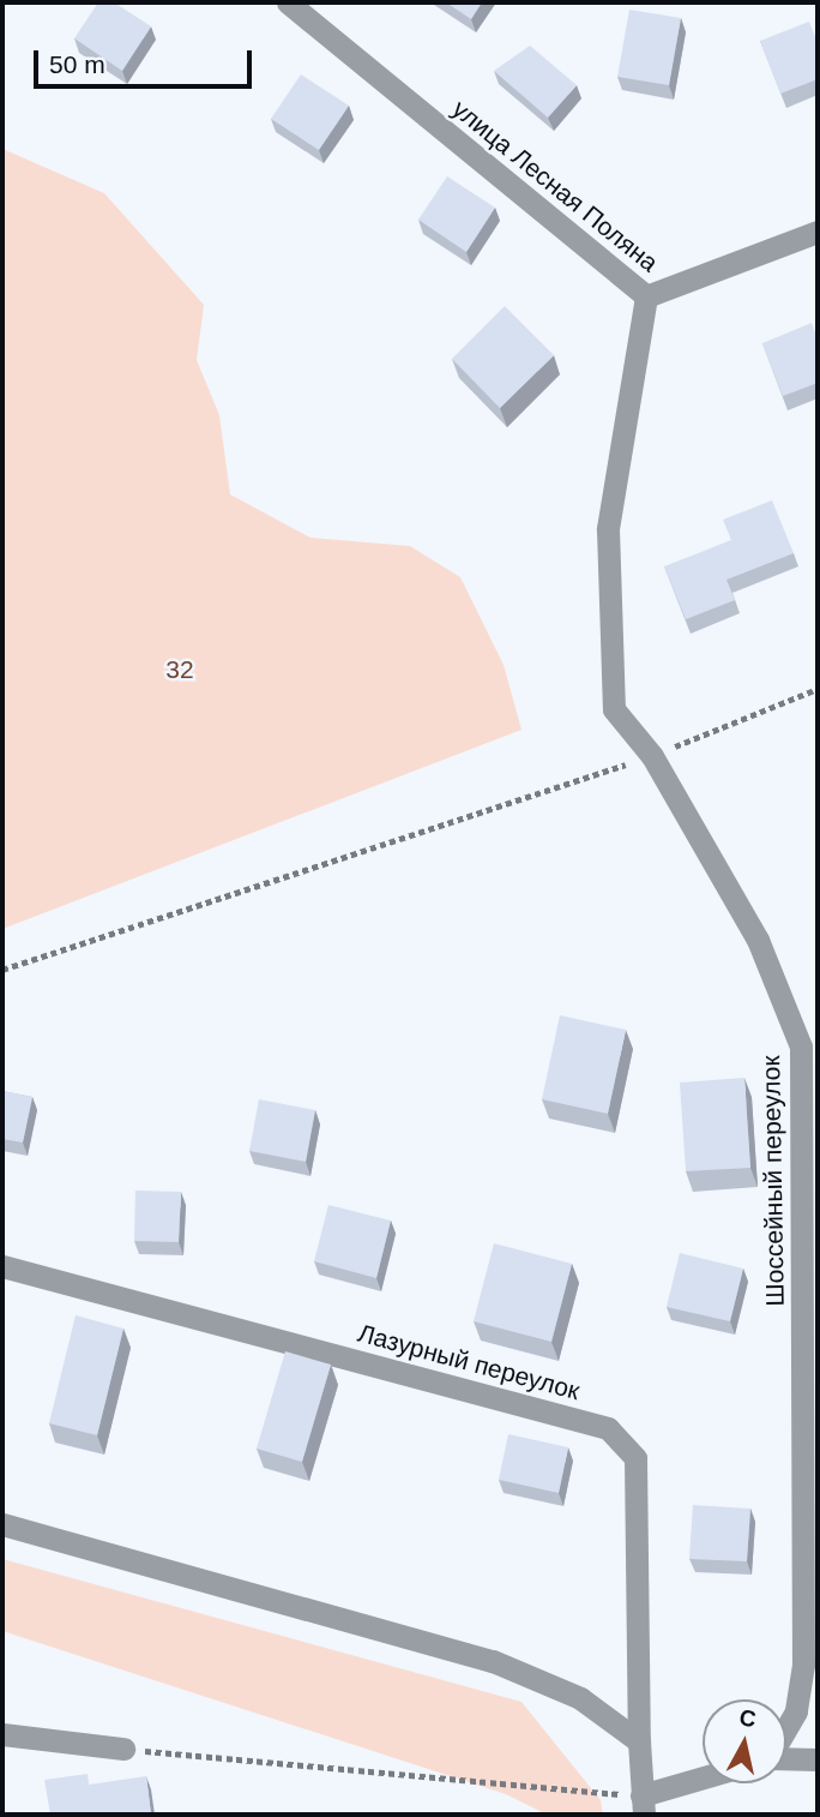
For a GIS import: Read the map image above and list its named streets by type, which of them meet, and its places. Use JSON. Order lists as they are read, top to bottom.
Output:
{
  "streets": {
    "street": ["улица Лесная Поляна", "Шоссейный переулок", "Лазурный переулок"]
  },
  "crossings": [
    ["улица Лесная Поляна", "Шоссейный переулок"]
  ],
  "parks": ["32"],
  "scale_bar": "50 m",
  "north": "top"
}
